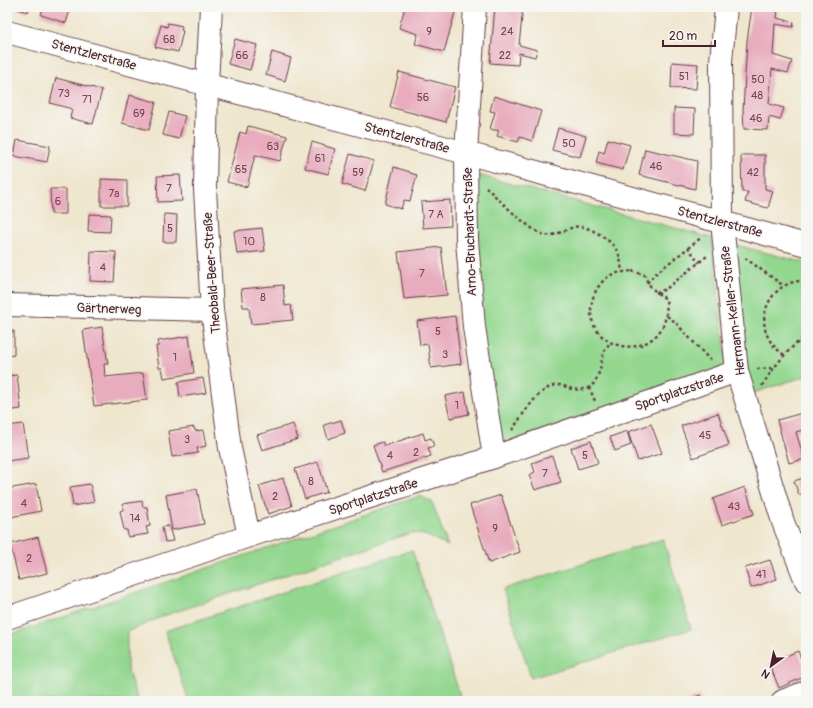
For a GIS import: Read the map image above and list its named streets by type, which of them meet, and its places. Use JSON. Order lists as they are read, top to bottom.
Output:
{
  "streets": {
    "street": [
      "Stentzlerstraße",
      "Arno-Bruchardt-Straße",
      "Theobald-Beer-Straße",
      "Gärtnerweg",
      "Hermann-Keller-Straße",
      "Sportplatzstraße"
    ]
  },
  "crossings": [
    ["Stentzlerstraße", "Arno-Bruchardt-Straße"],
    ["Stentzlerstraße", "Theobald-Beer-Straße"],
    ["Stentzlerstraße", "Hermann-Keller-Straße"],
    ["Arno-Bruchardt-Straße", "Sportplatzstraße"],
    ["Theobald-Beer-Straße", "Gärtnerweg"],
    ["Theobald-Beer-Straße", "Sportplatzstraße"],
    ["Hermann-Keller-Straße", "Sportplatzstraße"]
  ],
  "house_numbers": [
    "9",
    "24",
    "68",
    "66",
    "22",
    "51",
    "50",
    "73",
    "48",
    "56",
    "71",
    "69",
    "46",
    "50",
    "63",
    "61",
    "46",
    "65",
    "59",
    "42",
    "7",
    "7a",
    "6",
    "7 A",
    "5",
    "10",
    "4",
    "7",
    "8",
    "5",
    "3",
    "1",
    "1",
    "45",
    "3",
    "2",
    "4",
    "5",
    "7",
    "8",
    "2",
    "4",
    "43",
    "14",
    "9",
    "2",
    "41"
  ],
  "scale_bar": "20 m",
  "north": "bottom left"
}
